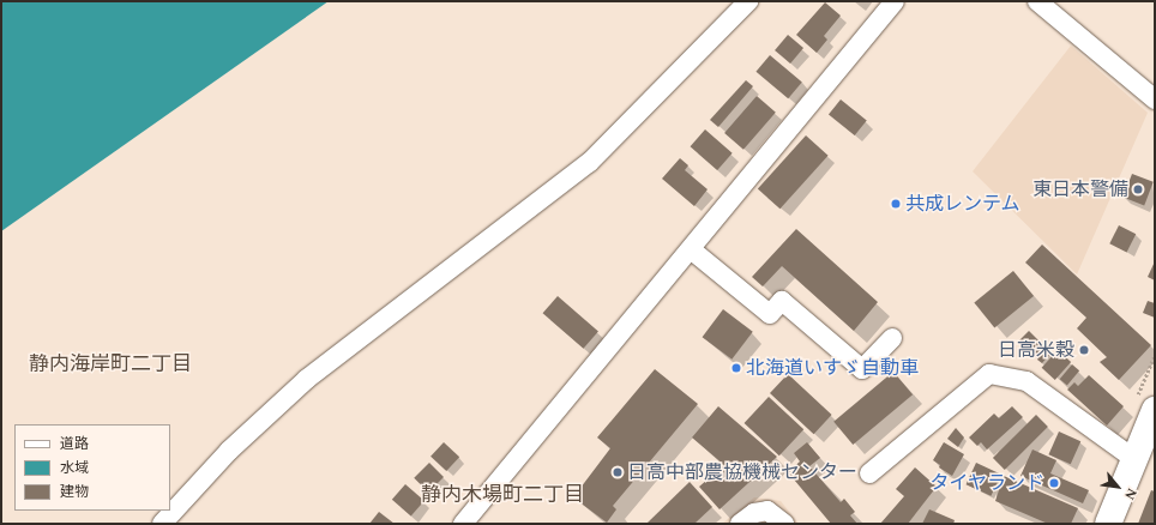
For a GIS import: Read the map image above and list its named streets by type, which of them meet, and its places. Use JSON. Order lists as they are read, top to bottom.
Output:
{
  "districts": ["静内海岸町二丁目", "静内木場町二丁目"],
  "places": [
    "東日本警備",
    "共成レンテム",
    "日高米穀",
    "北海道いすゞ自動車",
    "日高中部農協機械センター",
    "タイヤランド"
  ],
  "legend": ["道路", "水域", "建物"],
  "north": "bottom right"
}
